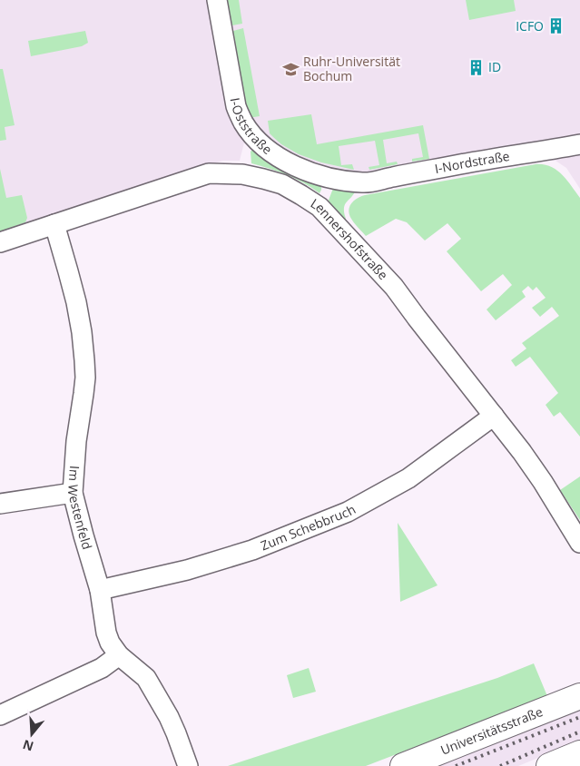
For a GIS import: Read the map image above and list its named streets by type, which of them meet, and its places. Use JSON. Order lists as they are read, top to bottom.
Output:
{
  "streets": {
    "highway": ["Universitätsstraße"],
    "street": [
      "I-Oststraße",
      "I-Nordstraße",
      "Lennershofstraße",
      "Im Westenfeld",
      "Zum Schebbruch"
    ]
  },
  "crossings": [
    ["I-Oststraße", "I-Nordstraße"],
    ["Lennershofstraße", "Im Westenfeld"],
    ["Lennershofstraße", "Zum Schebbruch"],
    ["Im Westenfeld", "Zum Schebbruch"]
  ],
  "places": {
    "building": ["ICFO", "ID"],
    "school or university": ["Ruhr-Universität Bochum"]
  },
  "north": "bottom"
}
